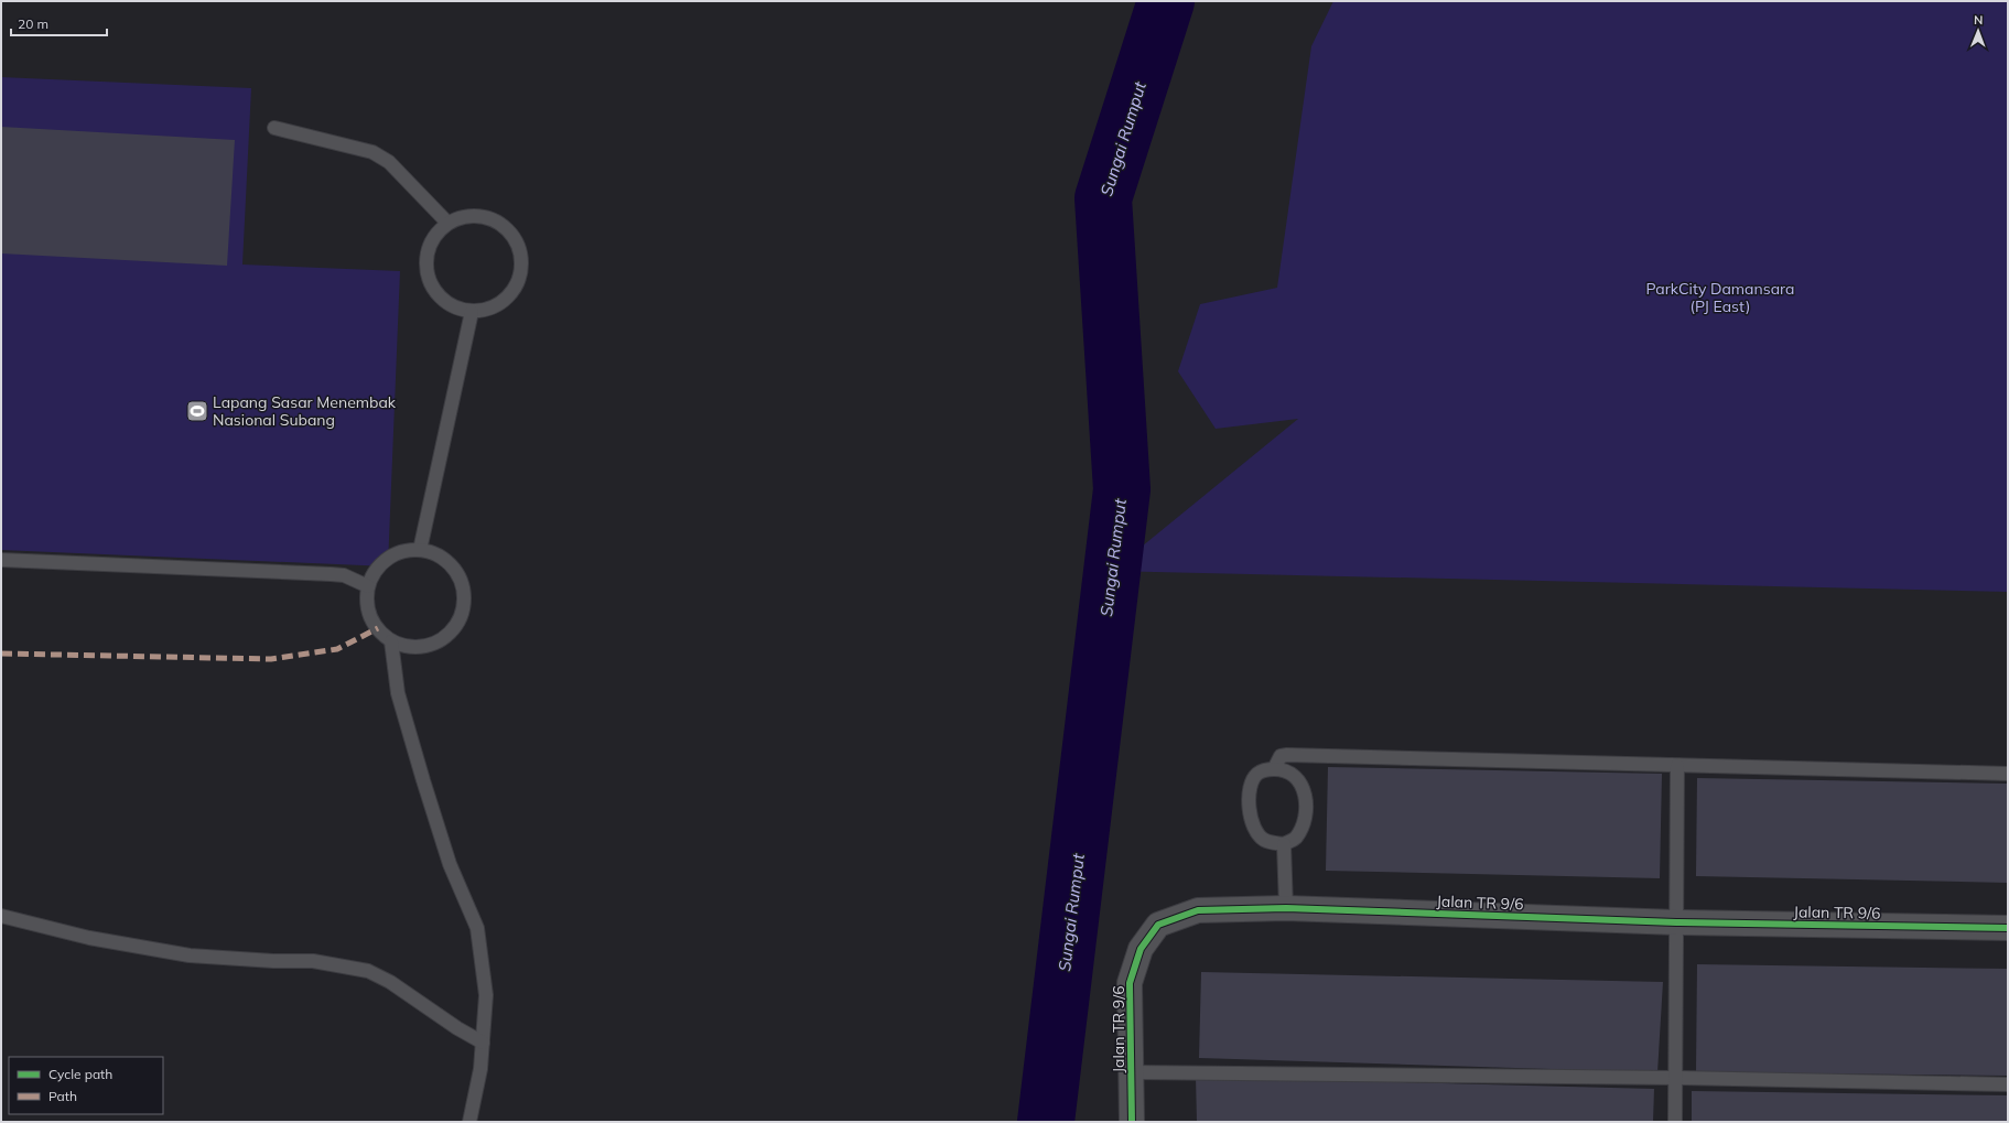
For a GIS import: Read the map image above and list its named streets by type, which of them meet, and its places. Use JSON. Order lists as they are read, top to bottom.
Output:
{
  "streets": {
    "street": ["Jalan TR 9/6"]
  },
  "water": ["Sungai Rumput"],
  "parks": ["ParkCity Damansara (PJ East)"],
  "places": {
    "sports": ["Lapang Sasar Menembak Nasional Subang"]
  },
  "legend": ["Cycle path", "Path"],
  "scale_bar": "20 m",
  "north": "top"
}
